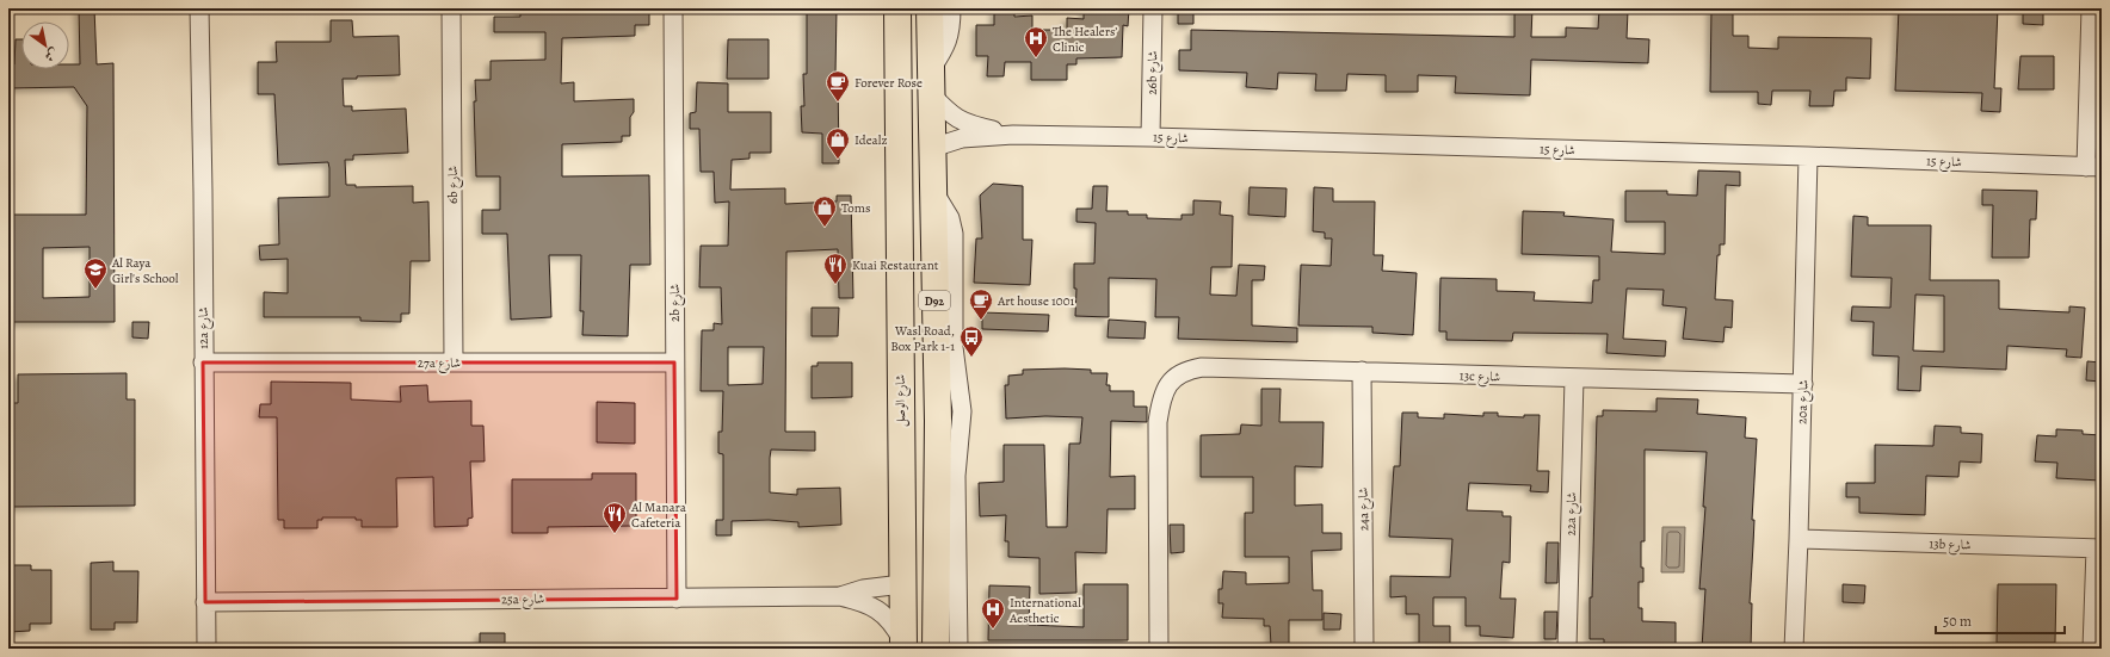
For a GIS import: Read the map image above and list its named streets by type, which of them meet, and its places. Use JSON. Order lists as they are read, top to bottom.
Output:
{
  "streets": {
    "main road": ["D92", "شارع الوصل"],
    "street": [
      "26b شارع",
      "شارع 15",
      "6b شارع",
      "2b شارع",
      "12a شارع",
      "27a شارع",
      "13c شارع",
      "20a شارع",
      "24a شارع",
      "22a شارع",
      "13b شارع",
      "25a شارع"
    ]
  },
  "crossings": [
    ["26b شارع", "شارع 15"],
    ["شارع 15", "D92"],
    ["شارع 15", "20a شارع"],
    ["6b شارع", "27a شارع"],
    ["2b شارع", "27a شارع"],
    ["2b شارع", "25a شارع"],
    ["12a شارع", "27a شارع"],
    ["12a شارع", "25a شارع"],
    ["13c شارع", "20a شارع"],
    ["13c شارع", "24a شارع"],
    ["13c شارع", "22a شارع"],
    ["شارع الوصل", "25a شارع"],
    ["20a شارع", "13b شارع"]
  ],
  "places": {
    "hospital": ["The Healers’ Clinic", "International Aesthetic"],
    "cafe": ["Forever Rose", "Art house 1001"],
    "shop": ["Idealz", "Toms"],
    "restaurant": ["Kuai Restaurant", "Al Manara Cafeteria"],
    "school or university": ["Al Raya Girl's School"],
    "bus stop": ["Wasl Road, Box Park 1-1"]
  },
  "scale_bar": "50 m",
  "north": "bottom right"
}
